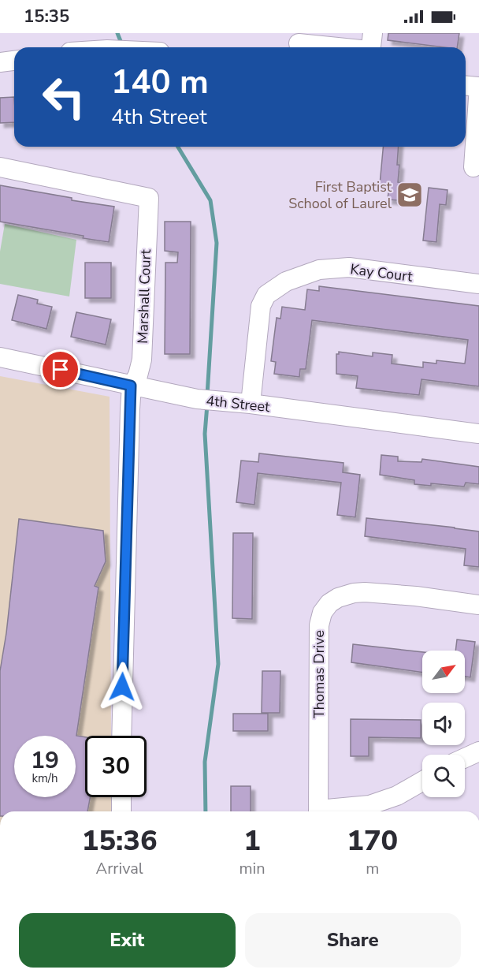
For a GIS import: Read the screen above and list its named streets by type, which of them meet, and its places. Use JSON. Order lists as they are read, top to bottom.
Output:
{
  "streets": {
    "street": [
      "Kay Court",
      "Marshall Court",
      "4th Street",
      "Thomas Drive"
    ]
  },
  "crossings": [
    ["Kay Court", "4th Street"],
    ["Marshall Court", "4th Street"]
  ],
  "places": {
    "school or university": ["First Baptist School of Laurel"]
  },
  "north": "top right",
  "page": {
    "status": "15:35",
    "turn": ["140 m", "4th Street"],
    "speed": "19 km/h",
    "limit": "30",
    "eta": [
      "15:36",
      "Arrival",
      "1",
      "min",
      "170",
      "m"
    ],
    "buttons": ["Exit", "Share"]
  }
}
